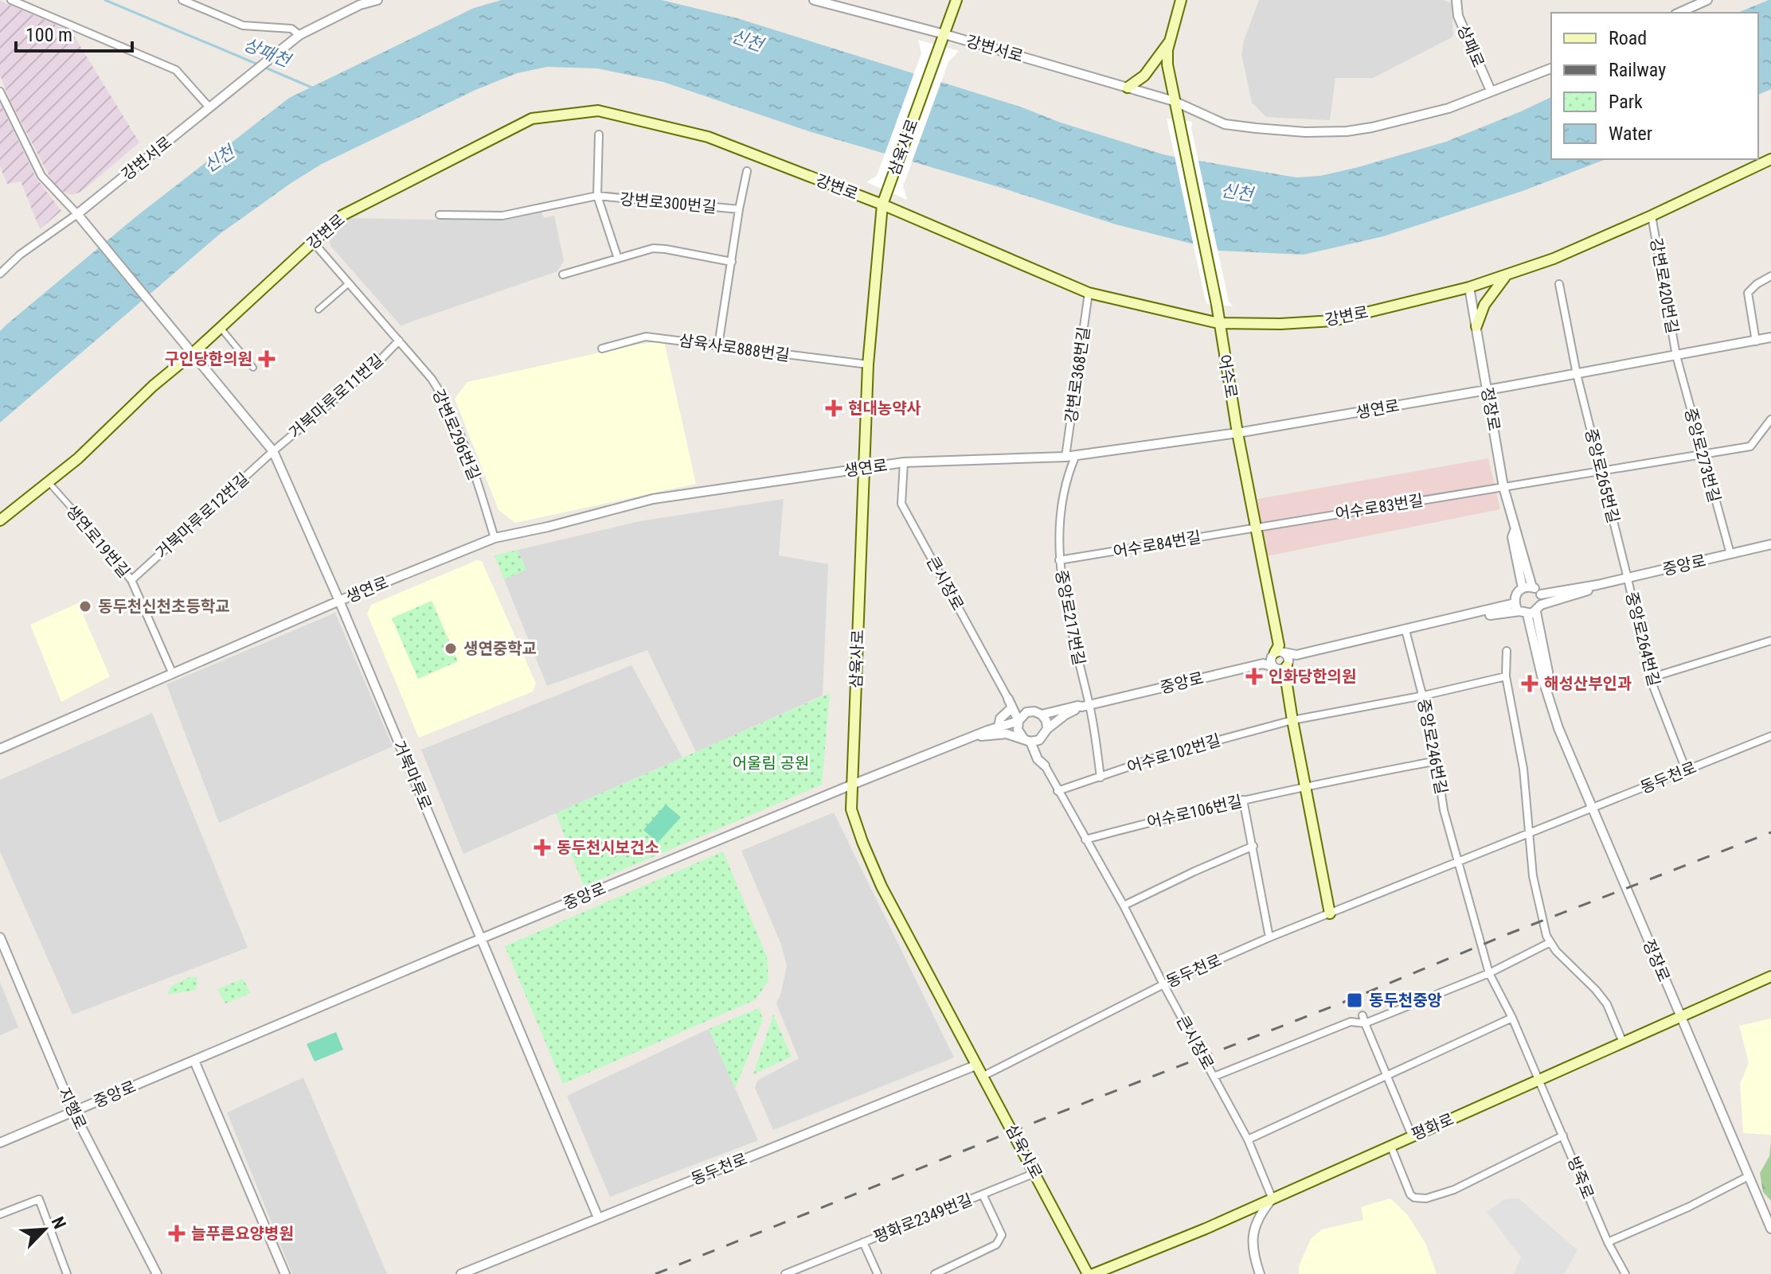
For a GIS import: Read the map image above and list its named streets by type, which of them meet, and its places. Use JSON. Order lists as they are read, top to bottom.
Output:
{
  "streets": {
    "main road": [
      "삼육사로",
      "강변로",
      "어수로",
      "평화로"
    ],
    "street": [
      "상패로",
      "강변서로",
      "강변로300번길",
      "강변로420번길",
      "삼육사로888번길",
      "강변로368번길",
      "거북마루로11번길",
      "생연로",
      "정장로",
      "강변로296번길",
      "중앙로273번길",
      "중앙로265번길",
      "어수로83번길",
      "거북마루로12번길",
      "생연로19번길",
      "어수로84번길",
      "중앙로",
      "큰시장로",
      "중앙로217번길",
      "중앙로264번길",
      "중앙로246번길",
      "어수로102번길",
      "거북마루로",
      "동두천로",
      "어수로106번길",
      "지행로",
      "방죽로",
      "평화로2349번길"
    ]
  },
  "crossings": [
    ["강변서로", "삼육사로"],
    ["강변서로", "어수로"],
    ["강변서로", "거북마루로"],
    ["삼육사로", "강변로"],
    ["삼육사로", "삼육사로888번길"],
    ["삼육사로", "생연로"],
    ["삼육사로", "중앙로"],
    ["삼육사로", "동두천로"],
    ["삼육사로", "평화로2349번길"],
    ["강변로", "강변로420번길"],
    ["강변로", "강변로368번길"],
    ["강변로", "어수로"],
    ["강변로", "정장로"],
    ["강변로", "강변로296번길"],
    ["강변로", "생연로19번길"],
    ["강변로", "거북마루로"],
    ["강변로420번길", "생연로"],
    ["강변로420번길", "중앙로273번길"],
    ["강변로368번길", "생연로"],
    ["어수로", "생연로"],
    ["어수로", "어수로83번길"],
    ["어수로", "어수로84번길"],
    ["거북마루로11번길", "강변로296번길"],
    ["거북마루로11번길", "거북마루로12번길"],
    ["거북마루로11번길", "거북마루로"],
    ["생연로", "정장로"],
    ["생연로", "강변로296번길"],
    ["생연로", "중앙로273번길"],
    ["생연로", "중앙로265번길"],
    ["생연로", "생연로19번길"],
    ["생연로", "큰시장로"],
    ["생연로", "중앙로217번길"],
    ["생연로", "거북마루로"],
    ["정장로", "어수로83번길"],
    ["정장로", "동두천로"],
    ["정장로", "평화로"],
    ["중앙로273번길", "어수로83번길"],
    ["중앙로273번길", "중앙로"],
    ["중앙로265번길", "어수로83번길"],
    ["중앙로265번길", "중앙로"],
    ["중앙로265번길", "중앙로264번길"],
    ["어수로83번길", "어수로84번길"],
    ["거북마루로12번길", "생연로19번길"],
    ["거북마루로12번길", "거북마루로"],
    ["어수로84번길", "중앙로217번길"],
    ["중앙로", "중앙로217번길"],
    ["중앙로", "중앙로264번길"],
    ["중앙로", "거북마루로"],
    ["중앙로", "지행로"],
    ["큰시장로", "어수로102번길"],
    ["큰시장로", "동두천로"],
    ["큰시장로", "어수로106번길"],
    ["큰시장로", "평화로"],
    ["큰시장로", "방죽로"],
    ["중앙로264번길", "동두천로"],
    ["중앙로246번길", "어수로102번길"],
    ["중앙로246번길", "동두천로"],
    ["거북마루로", "동두천로"],
    ["평화로", "방죽로"]
  ],
  "water": ["신천", "상패천"],
  "parks": ["어울림 공원"],
  "places": {
    "health": [
      "구인당한의원",
      "현대농약사",
      "인화당한의원",
      "해성산부인과",
      "동두천시보건소",
      "늘푸른요양병원"
    ],
    "other": ["동두천신천초등학교", "생연중학교"],
    "transit": ["동두천중앙"]
  },
  "legend": [
    "Road",
    "Railway",
    "Park",
    "Water"
  ],
  "scale_bar": "100 m",
  "north": "top right"
}
